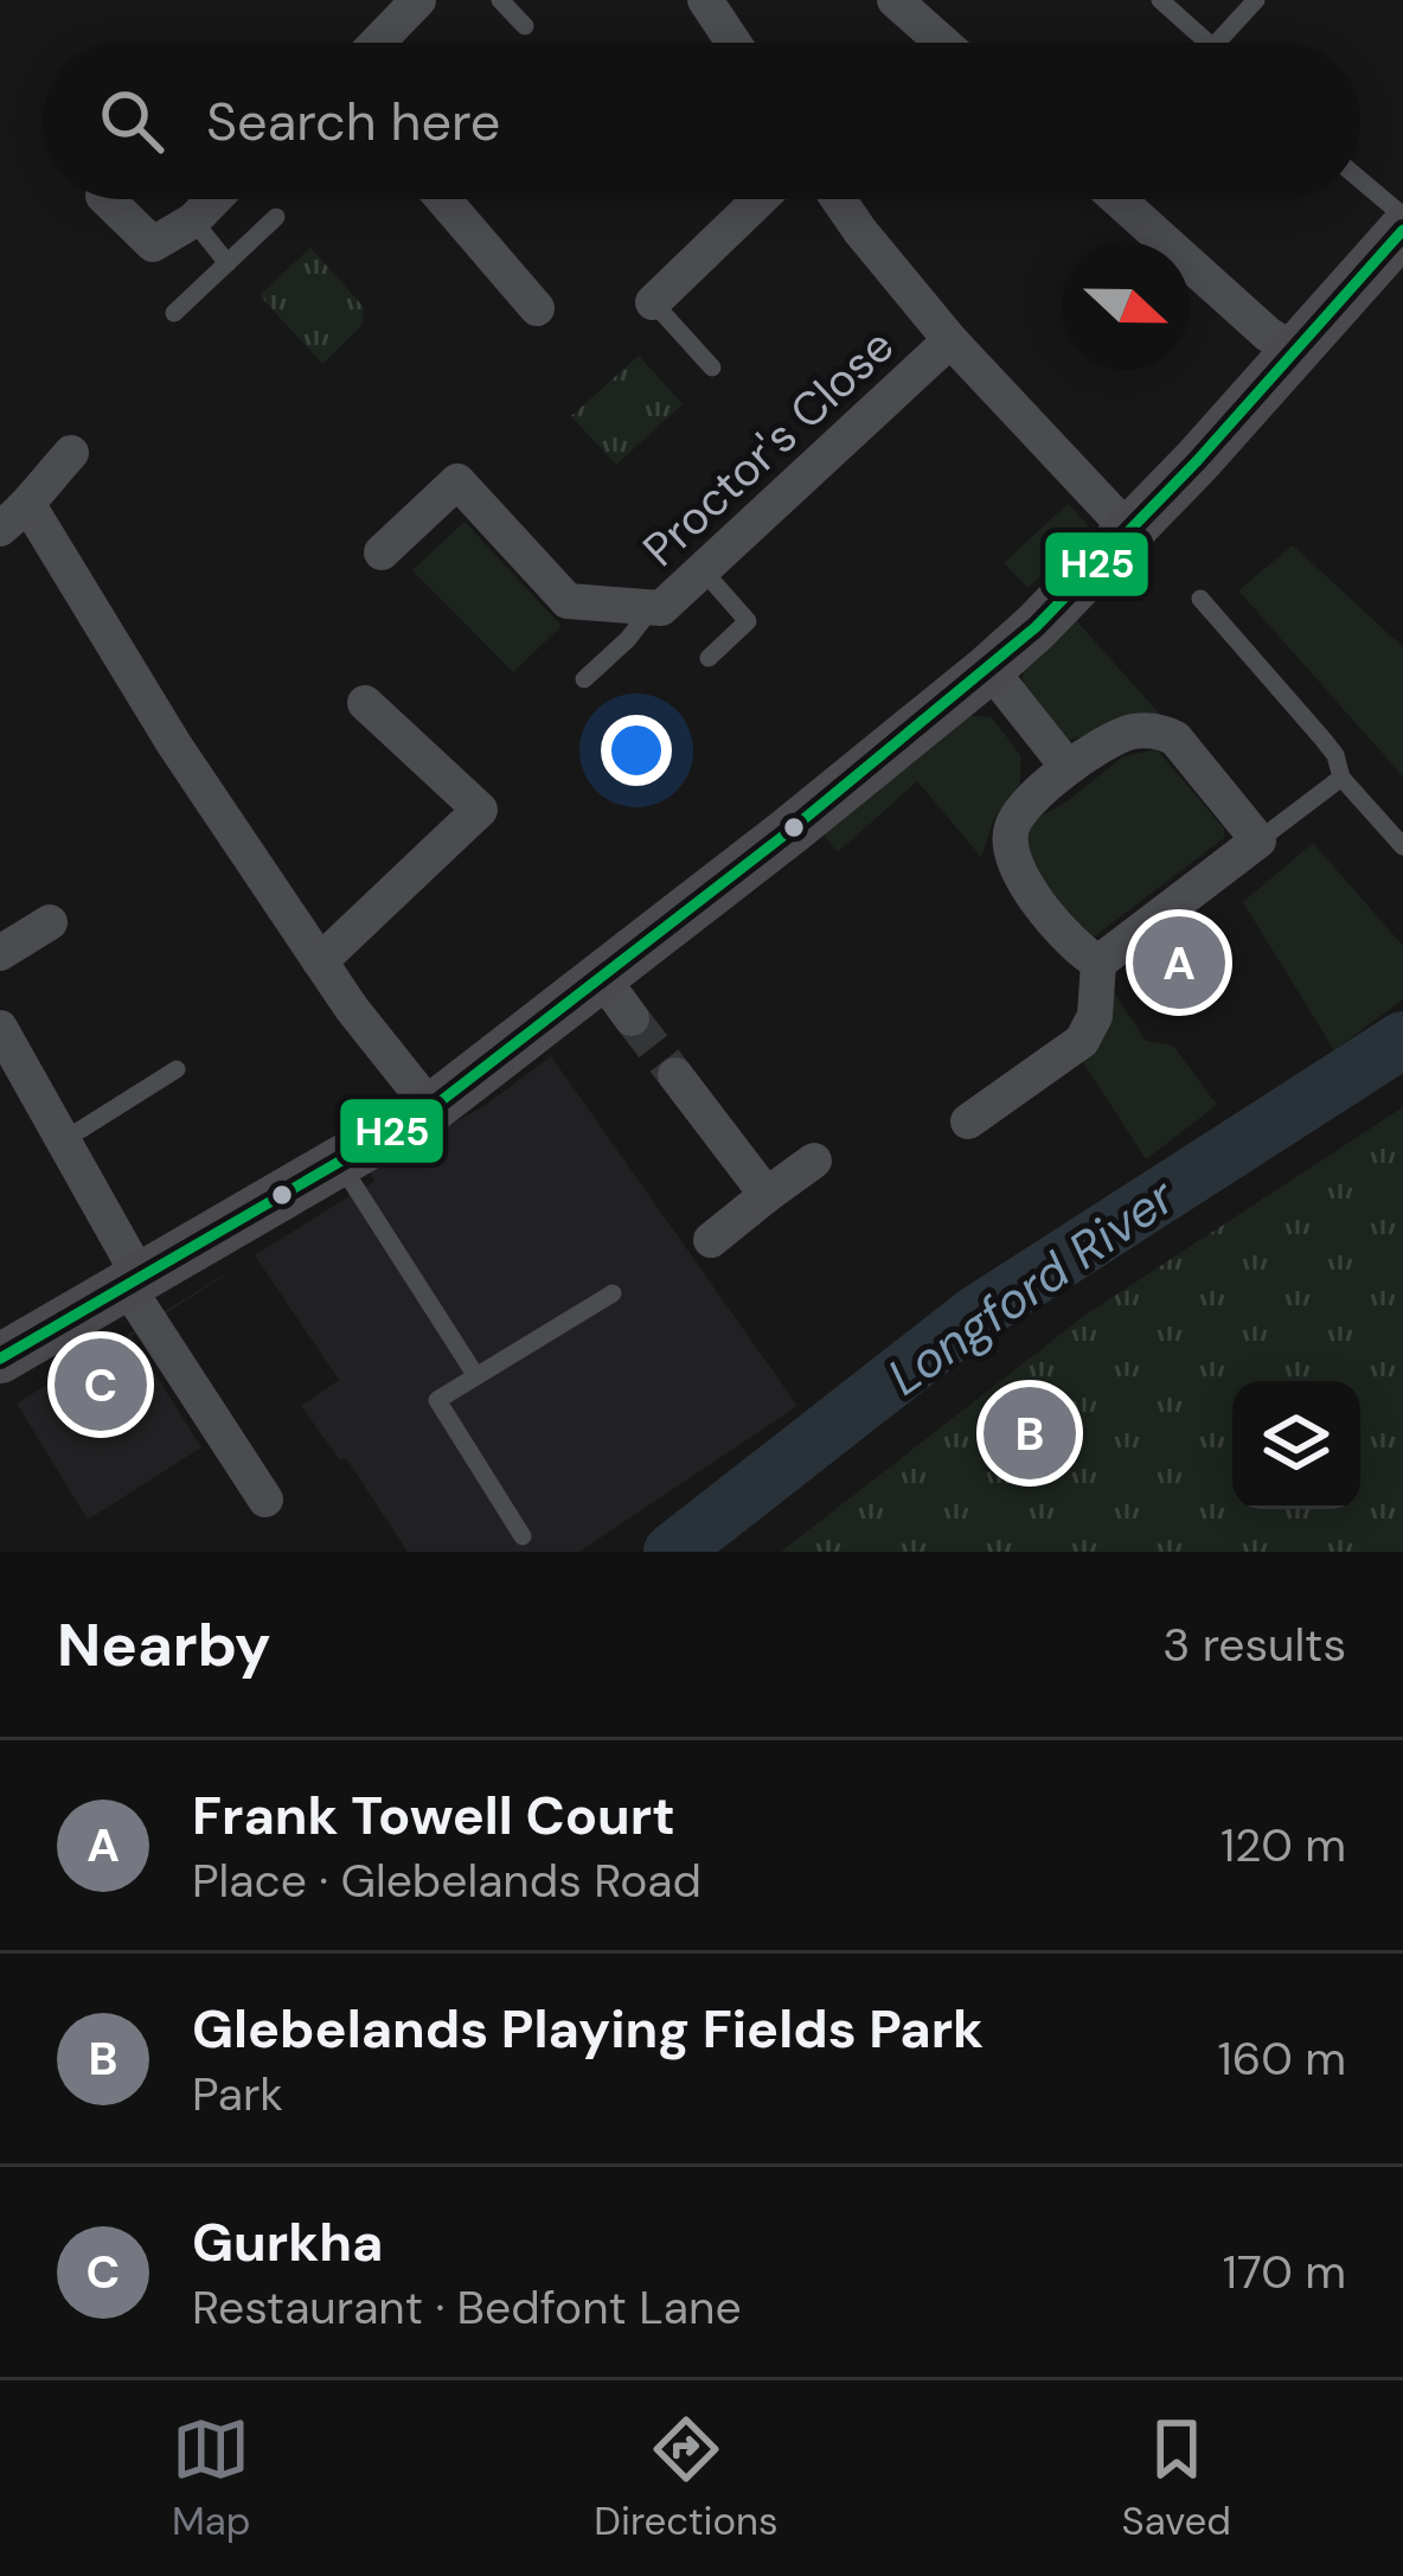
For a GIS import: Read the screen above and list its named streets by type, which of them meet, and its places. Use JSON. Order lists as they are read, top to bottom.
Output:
{
  "streets": {
    "street": ["Proctor's Close"]
  },
  "water": ["Longford River"],
  "lines": ["transit line H25"],
  "north": "right",
  "page": {
    "search": "Search here",
    "pins": ["A", "C", "B"],
    "heading": ["Nearby", "3 results"],
    "list": [
      {
        "mark": "A",
        "name": "Frank Towell Court",
        "note": "Place · Glebelands Road",
        "value": "120 m"
      },
      {
        "mark": "B",
        "name": "Glebelands Playing Fields Park",
        "note": "Park",
        "value": "160 m"
      },
      {
        "mark": "C",
        "name": "Gurkha",
        "note": "Restaurant · Bedfont Lane",
        "value": "170 m"
      }
    ],
    "nav": ["Map", "Directions", "Saved"]
  }
}
